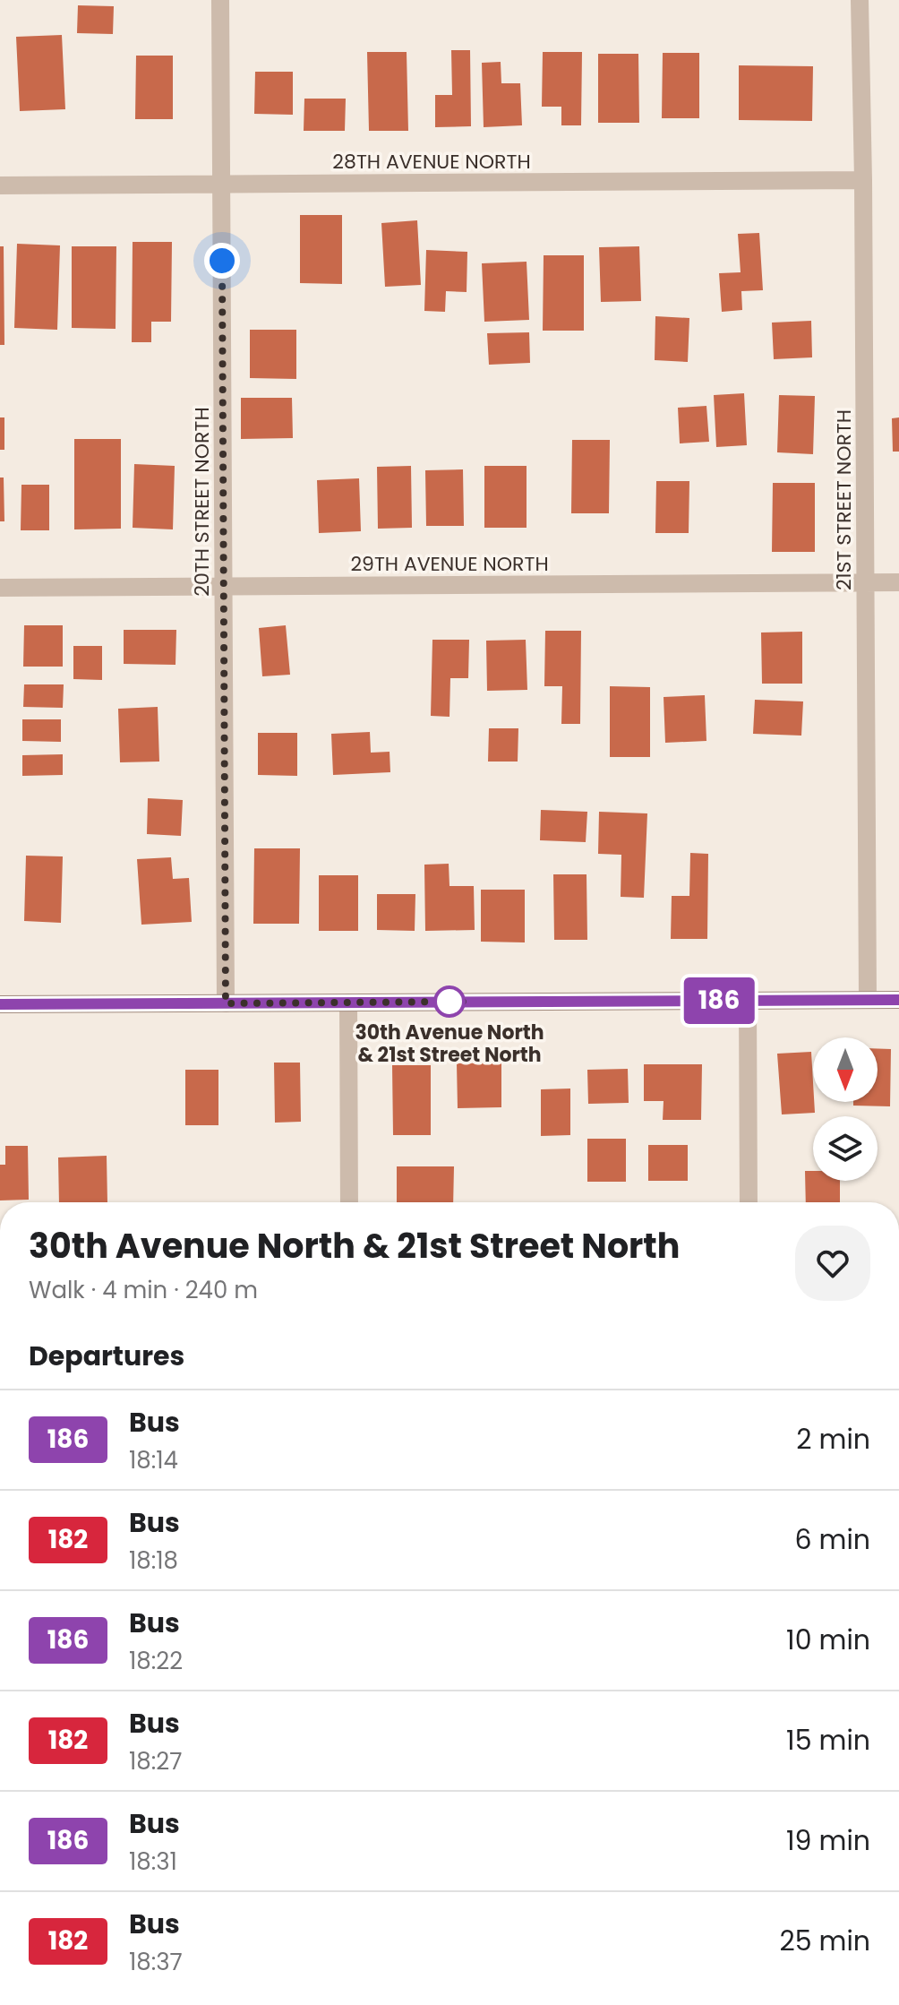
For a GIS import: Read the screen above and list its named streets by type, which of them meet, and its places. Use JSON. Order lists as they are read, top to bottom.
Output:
{
  "streets": {
    "street": [
      "28TH AVENUE NORTH",
      "21ST STREET NORTH",
      "20TH STREET NORTH",
      "29TH AVENUE NORTH"
    ]
  },
  "crossings": [
    ["28TH AVENUE NORTH", "21ST STREET NORTH"],
    ["28TH AVENUE NORTH", "20TH STREET NORTH"],
    ["21ST STREET NORTH", "29TH AVENUE NORTH"],
    ["20TH STREET NORTH", "29TH AVENUE NORTH"]
  ],
  "places": ["30th Avenue North & 21st Street North"],
  "lines": ["bus line 186"],
  "north": "bottom",
  "page": {
    "on_map": "186",
    "heading": [
      ["30th Avenue North & 21st Street North", "Walk · 4 min · 240 m"],
      "Departures"
    ],
    "list": [
      {
        "mark": "186",
        "name": "Bus",
        "note": "18:14",
        "value": "2 min"
      },
      {
        "mark": "182",
        "name": "Bus",
        "note": "18:18",
        "value": "6 min"
      },
      {
        "mark": "186",
        "name": "Bus",
        "note": "18:22",
        "value": "10 min"
      },
      {
        "mark": "182",
        "name": "Bus",
        "note": "18:27",
        "value": "15 min"
      },
      {
        "mark": "186",
        "name": "Bus",
        "note": "18:31",
        "value": "19 min"
      },
      {
        "mark": "182",
        "name": "Bus",
        "note": "18:37",
        "value": "25 min"
      }
    ]
  }
}
